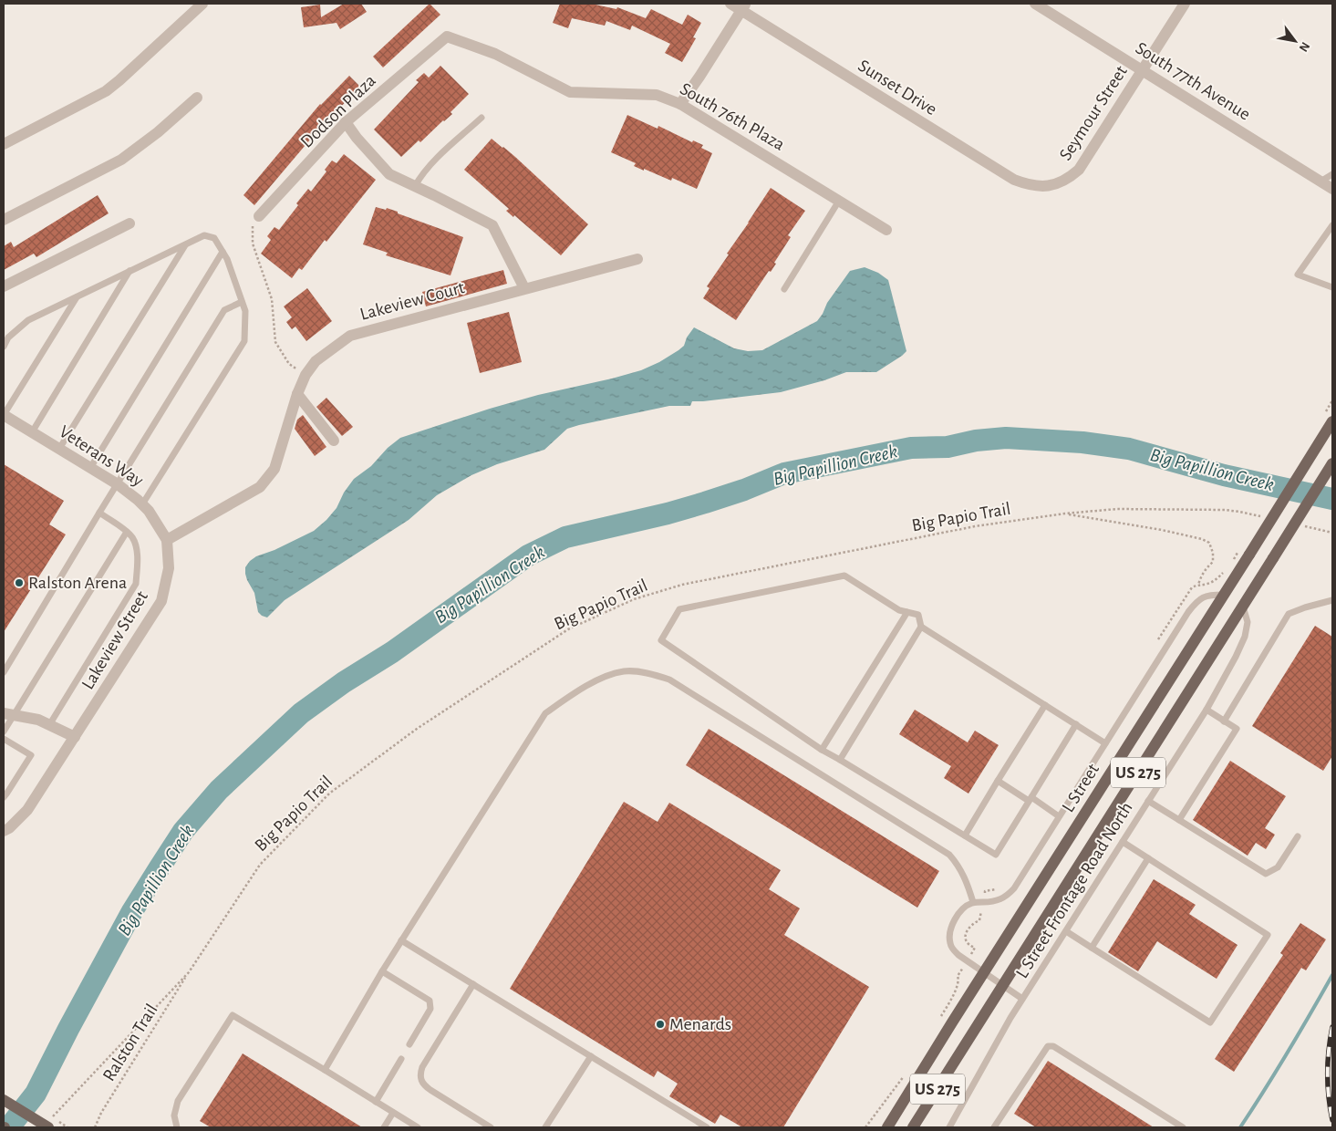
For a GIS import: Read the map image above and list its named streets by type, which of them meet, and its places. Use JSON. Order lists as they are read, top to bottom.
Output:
{
  "streets": {
    "main road": ["US 275", "L Street"],
    "street": [
      "South 77th Avenue",
      "Sunset Drive",
      "Dodson Plaza",
      "Seymour Street",
      "South 76th Plaza",
      "Lakeview Court",
      "Veterans Way",
      "Lakeview Street"
    ],
    "lane": ["L Street Frontage Road North"],
    "path": ["Big Papio Trail", "Ralston Trail"]
  },
  "crossings": [
    ["South 77th Avenue", "Seymour Street"],
    ["Sunset Drive", "Seymour Street"],
    ["Dodson Plaza", "South 76th Plaza"],
    ["Lakeview Court", "Veterans Way"],
    ["Lakeview Court", "Lakeview Street"],
    ["Veterans Way", "Lakeview Street"],
    ["Big Papio Trail", "Ralston Trail"],
    ["US 275", "L Street Frontage Road North"],
    ["L Street", "L Street Frontage Road North"]
  ],
  "water": ["Big Papillion Creek"],
  "places": ["Ralston Arena", "Menards"],
  "north": "bottom right"
}
